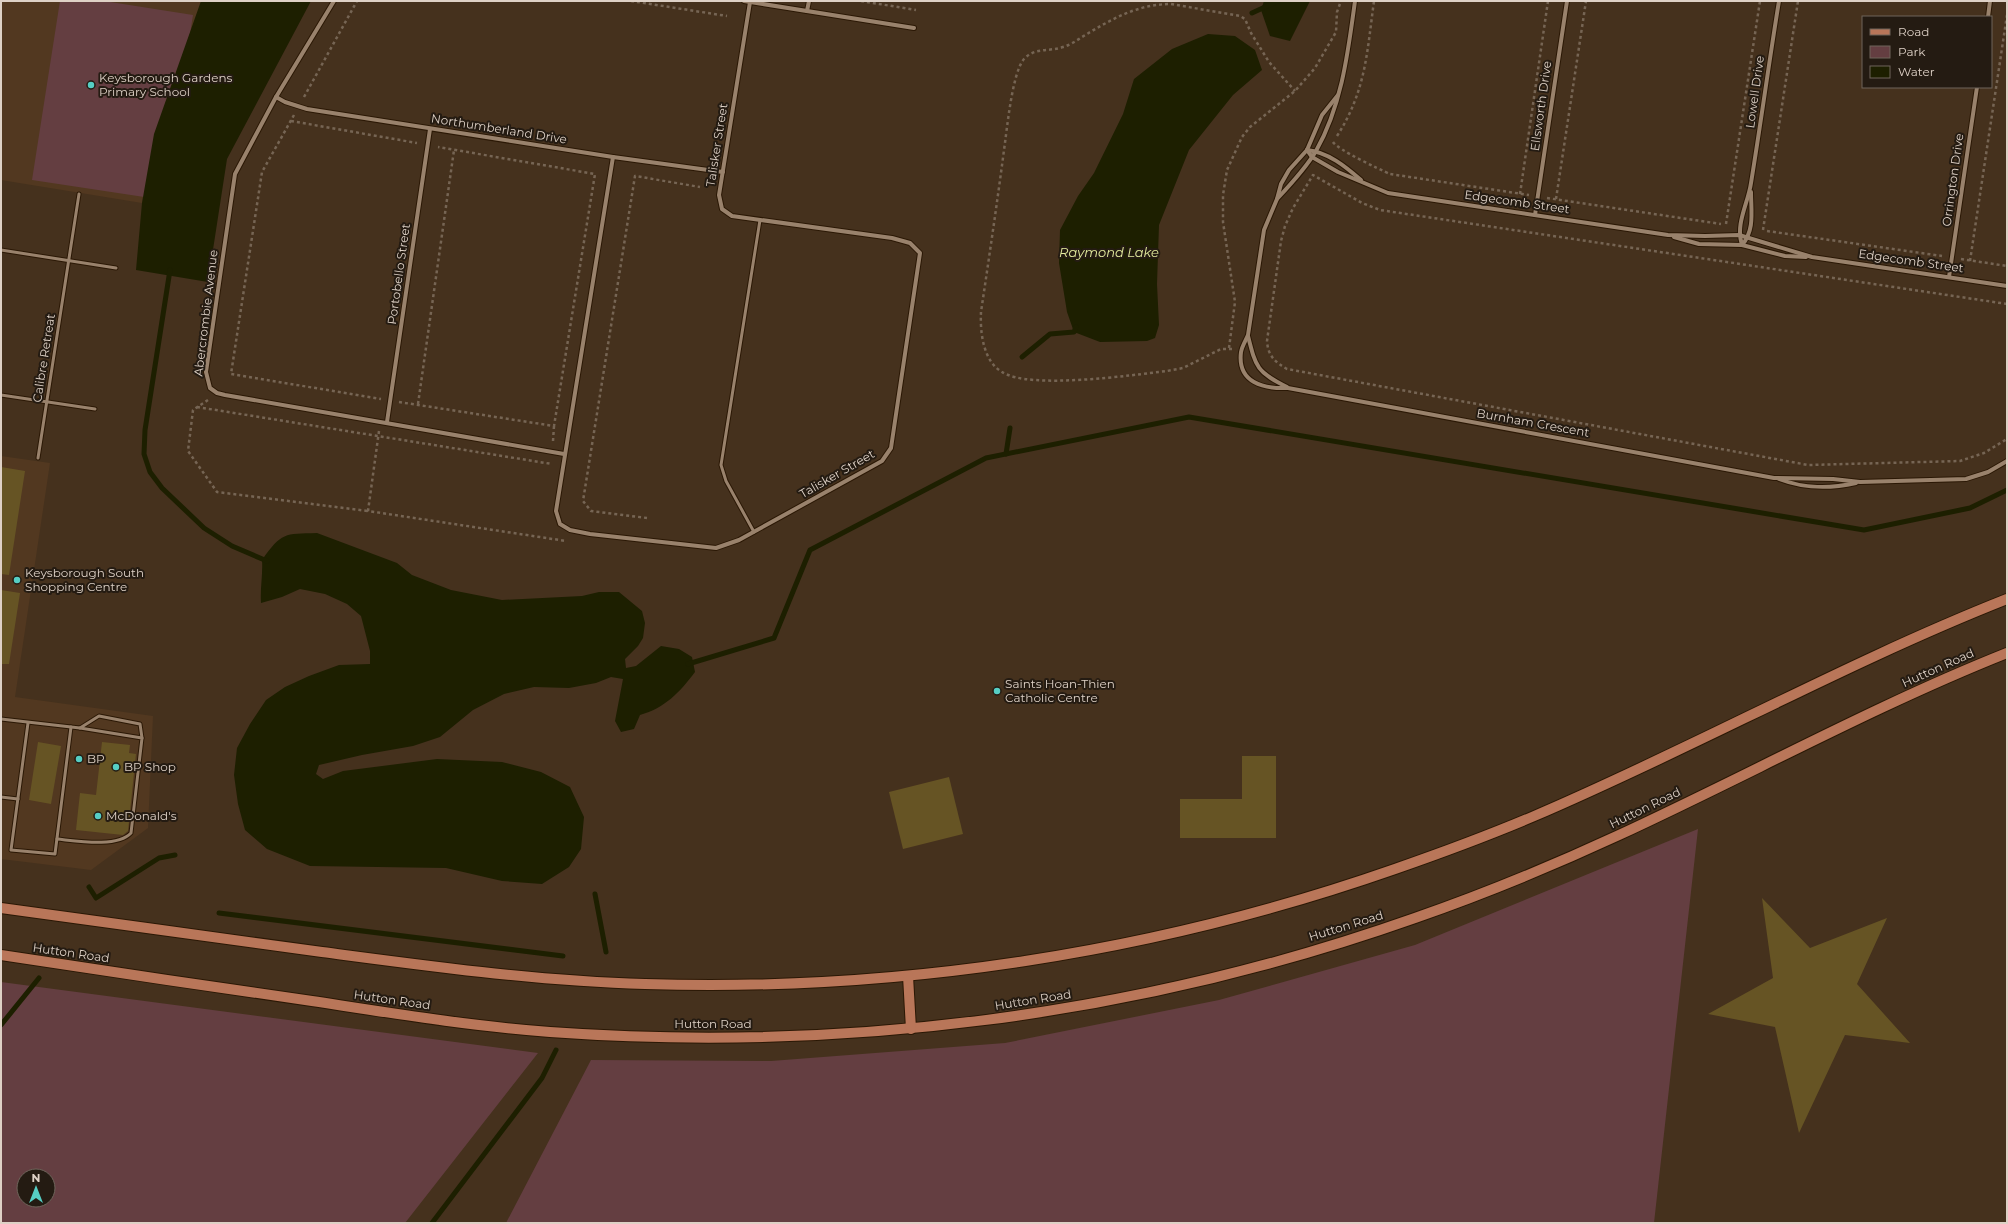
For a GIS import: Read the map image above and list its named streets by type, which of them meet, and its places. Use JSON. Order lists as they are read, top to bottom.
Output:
{
  "streets": {
    "main road": ["Hutton Road"],
    "street": [
      "Lowell Drive",
      "Ellsworth Drive",
      "Northumberland Drive",
      "Talisker Street",
      "Orrington Drive",
      "Edgecomb Street",
      "Portobello Street",
      "Abercrombie Avenue",
      "Burnham Crescent"
    ],
    "lane": ["Calibre Retreat"]
  },
  "crossings": [
    ["Lowell Drive", "Edgecomb Street"],
    ["Ellsworth Drive", "Edgecomb Street"],
    ["Northumberland Drive", "Talisker Street"],
    ["Northumberland Drive", "Portobello Street"],
    ["Northumberland Drive", "Abercrombie Avenue"],
    ["Orrington Drive", "Edgecomb Street"],
    ["Edgecomb Street", "Burnham Crescent"]
  ],
  "water": ["Raymond Lake"],
  "places": [
    "Keysborough Gardens Primary School",
    "Keysborough South Shopping Centre",
    "Saints Hoan-Thien Catholic Centre",
    "BP",
    "BP Shop",
    "McDonald's"
  ],
  "legend": ["Road", "Park", "Water"],
  "north": "top"
}
